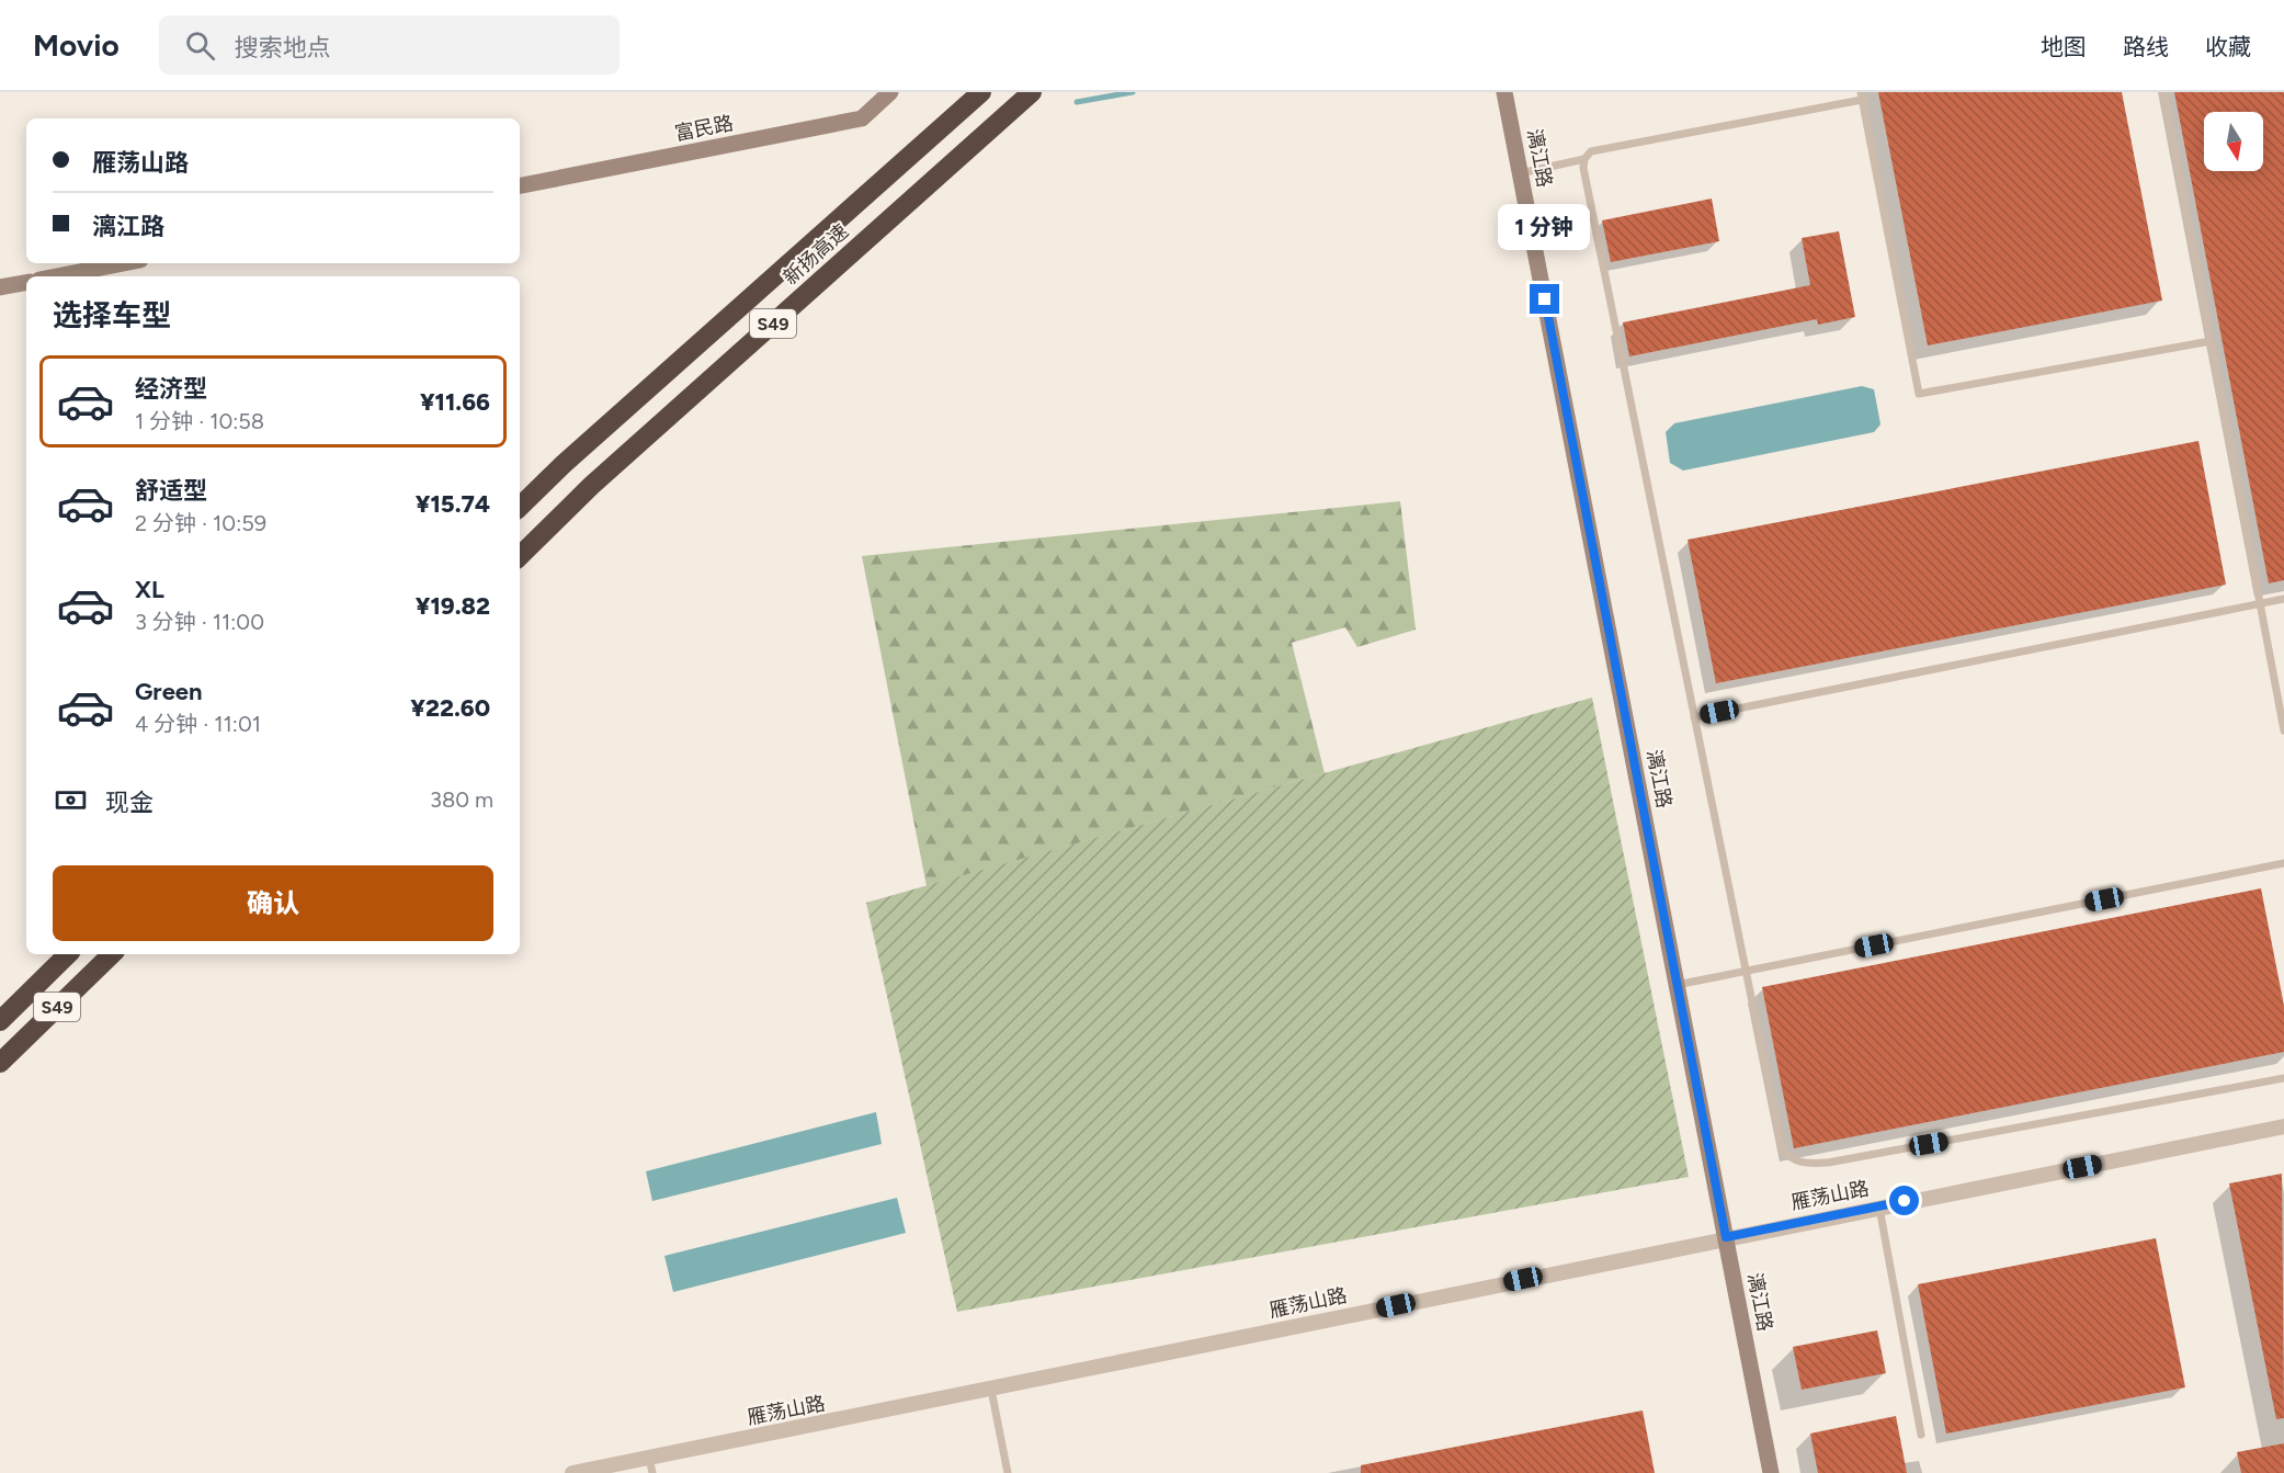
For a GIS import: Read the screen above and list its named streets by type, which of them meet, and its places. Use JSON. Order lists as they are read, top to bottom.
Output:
{
  "streets": {
    "highway": ["新扬高速", "S49"],
    "street": ["富民路", "漓江路", "雁荡山路"]
  },
  "crossings": [
    ["漓江路", "雁荡山路"]
  ],
  "north": "bottom",
  "page": {
    "header": "Movio",
    "search": "搜索地点",
    "nav": ["地图", "路线", "收藏"],
    "banner": ["雁荡山路", "漓江路"],
    "bubble": "1 分钟",
    "heading": "选择车型",
    "list": [
      {
        "name": "经济型",
        "note": "1 分钟 · 10:58",
        "value": "¥11.66"
      },
      {
        "name": "舒适型",
        "note": "2 分钟 · 10:59",
        "value": "¥15.74"
      },
      {
        "name": "XL",
        "note": "3 分钟 · 11:00",
        "value": "¥19.82"
      },
      {
        "name": "Green",
        "note": "4 分钟 · 11:01",
        "value": "¥22.60"
      }
    ],
    "pay": ["现金", "380 m"],
    "buttons": "确认"
  }
}
